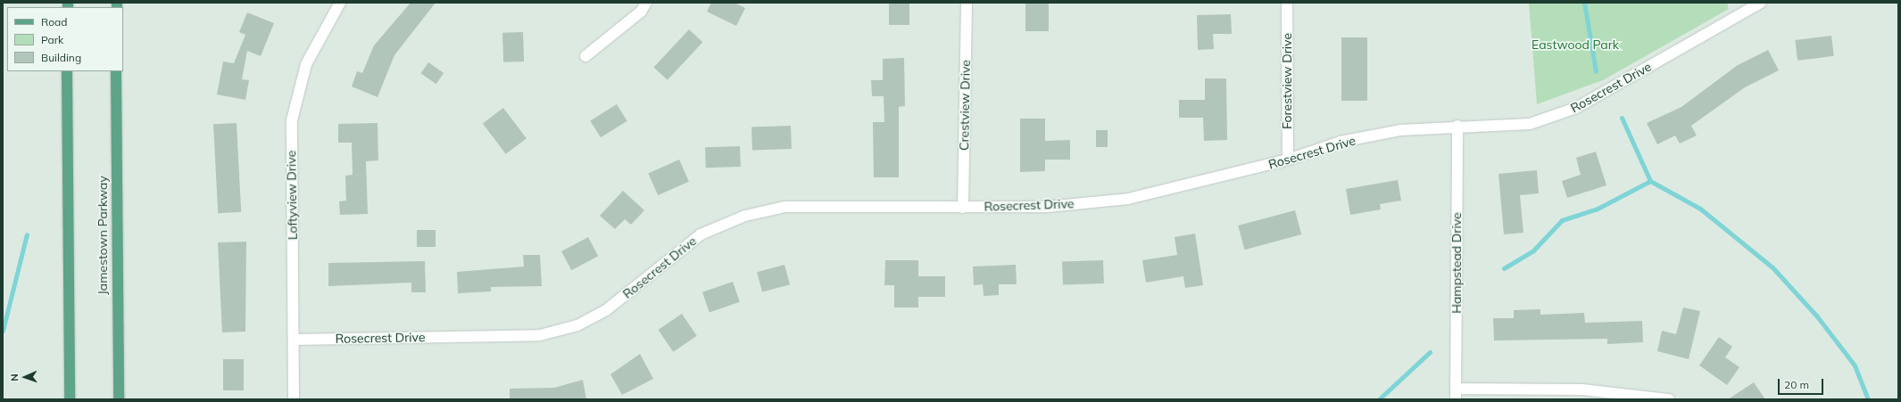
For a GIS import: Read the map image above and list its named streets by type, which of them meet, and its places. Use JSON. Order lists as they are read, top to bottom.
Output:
{
  "streets": {
    "main road": ["Jamestown Parkway"],
    "street": [
      "Forestview Drive",
      "Rosecrest Drive",
      "Crestview Drive",
      "Loftyview Drive",
      "Hampstead Drive"
    ]
  },
  "crossings": [
    ["Forestview Drive", "Rosecrest Drive"],
    ["Rosecrest Drive", "Crestview Drive"],
    ["Rosecrest Drive", "Loftyview Drive"],
    ["Rosecrest Drive", "Hampstead Drive"]
  ],
  "parks": ["Eastwood Park"],
  "legend": ["Road", "Park", "Building"],
  "scale_bar": "20 m",
  "north": "left"
}
